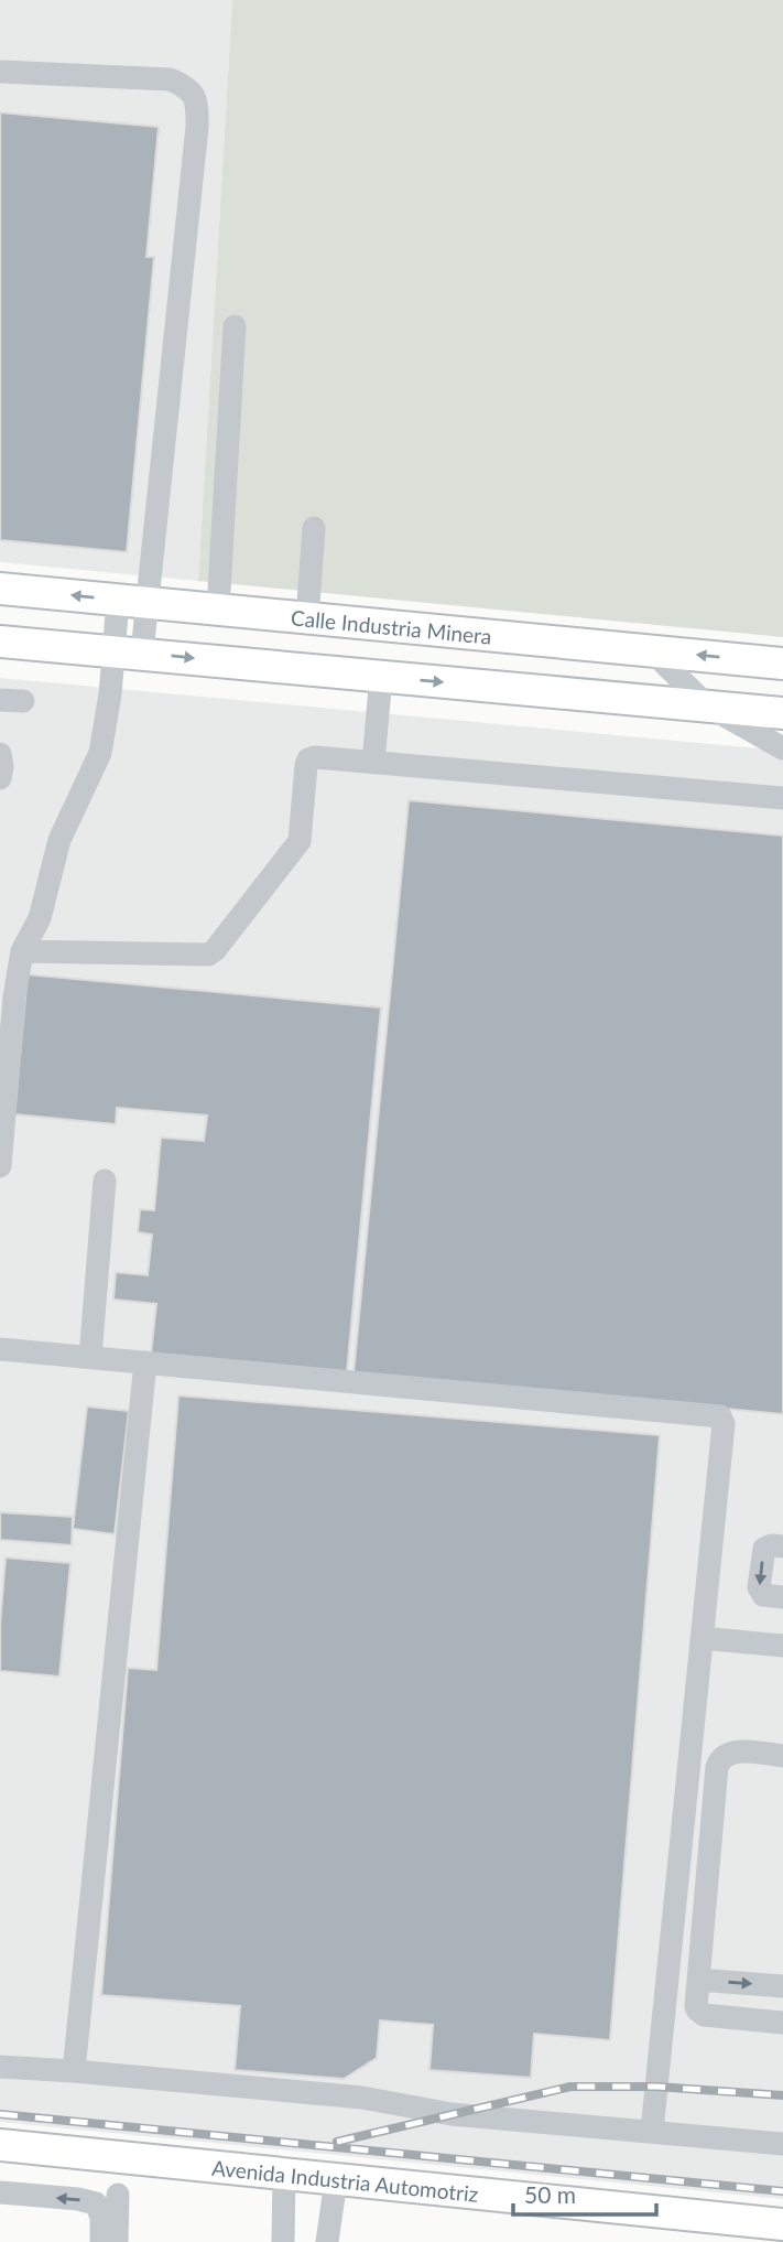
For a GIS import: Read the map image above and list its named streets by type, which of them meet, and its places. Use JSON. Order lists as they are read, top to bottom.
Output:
{
  "streets": {
    "main road": ["Calle Industria Minera", "Avenida Industria Automotriz"]
  },
  "scale_bar": "50 m"
}
